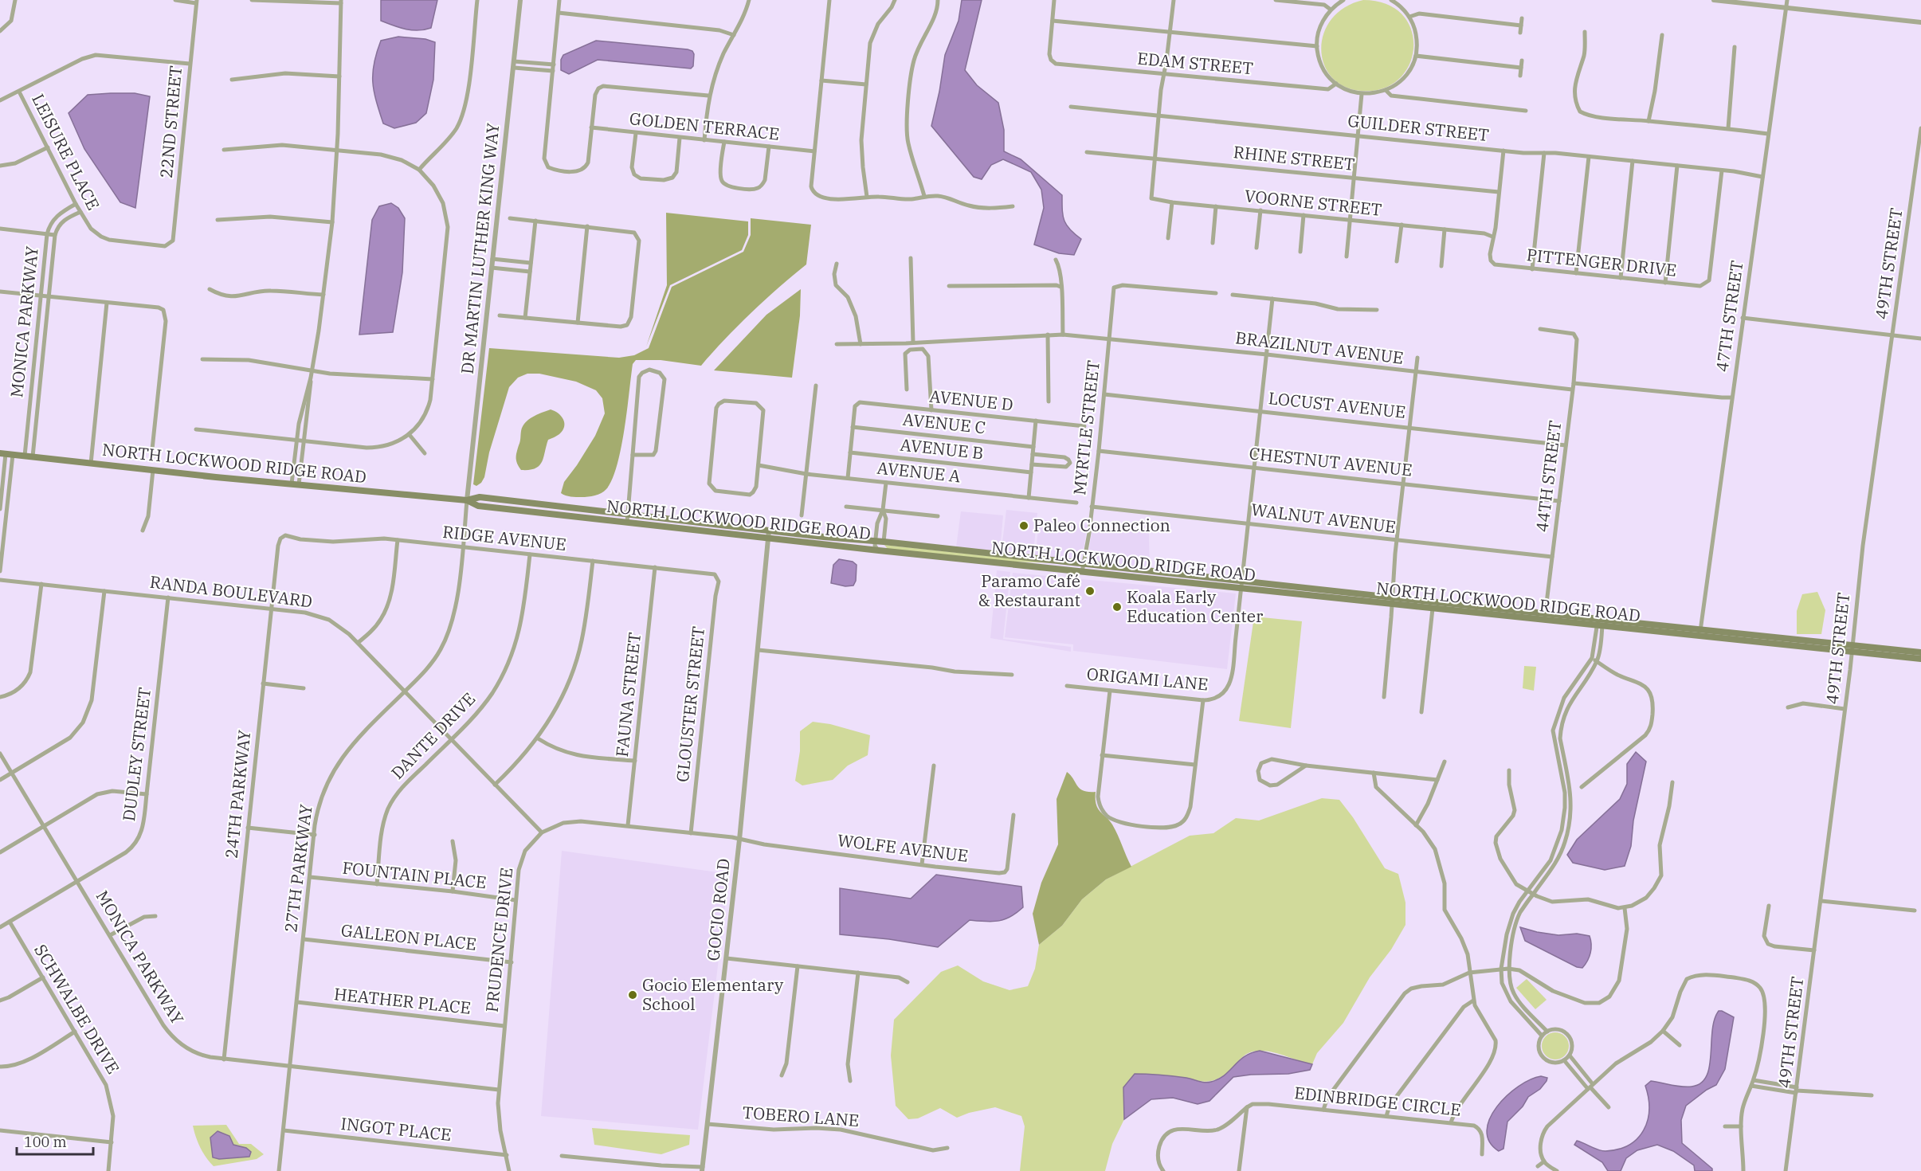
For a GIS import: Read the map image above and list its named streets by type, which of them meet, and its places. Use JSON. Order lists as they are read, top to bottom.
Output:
{
  "streets": {
    "main road": ["NORTH LOCKWOOD RIDGE ROAD"],
    "street": [
      "EDAM STREET",
      "22ND STREET",
      "GOLDEN TERRACE",
      "GUILDER STREET",
      "LEISURE PLACE",
      "RHINE STREET",
      "VOORNE STREET",
      "DR MARTIN LUTHER KING WAY",
      "PITTENGER DRIVE",
      "49TH STREET",
      "47TH STREET",
      "MONICA PARKWAY",
      "BRAZILNUT AVENUE",
      "AVENUE D",
      "LOCUST AVENUE",
      "AVENUE C",
      "MYRTLE STREET",
      "AVENUE B",
      "CHESTNUT AVENUE",
      "AVENUE A",
      "44TH STREET",
      "WALNUT AVENUE",
      "RIDGE AVENUE",
      "RANDA BOULEVARD",
      "ORIGAMI LANE",
      "FAUNA STREET",
      "GLOUSTER STREET",
      "DANTE DRIVE",
      "DUDLEY STREET",
      "24TH PARKWAY",
      "WOLFE AVENUE",
      "27TH PARKWAY",
      "FOUNTAIN PLACE",
      "GOCIO ROAD",
      "GALLEON PLACE",
      "PRUDENCE DRIVE",
      "HEATHER PLACE",
      "SCHWALBE DRIVE",
      "EDINBRIDGE CIRCLE",
      "TOBERO LANE",
      "INGOT PLACE"
    ]
  },
  "crossings": [
    ["22ND STREET", "LEISURE PLACE"],
    ["GUILDER STREET", "PITTENGER DRIVE"],
    ["GUILDER STREET", "47TH STREET"],
    ["LEISURE PLACE", "MONICA PARKWAY"],
    ["RHINE STREET", "VOORNE STREET"],
    ["RHINE STREET", "PITTENGER DRIVE"],
    ["VOORNE STREET", "PITTENGER DRIVE"],
    ["DR MARTIN LUTHER KING WAY", "NORTH LOCKWOOD RIDGE ROAD"],
    ["DR MARTIN LUTHER KING WAY", "27TH PARKWAY"],
    ["49TH STREET", "NORTH LOCKWOOD RIDGE ROAD"],
    ["47TH STREET", "NORTH LOCKWOOD RIDGE ROAD"],
    ["MONICA PARKWAY", "NORTH LOCKWOOD RIDGE ROAD"],
    ["MONICA PARKWAY", "DUDLEY STREET"],
    ["MONICA PARKWAY", "24TH PARKWAY"],
    ["MONICA PARKWAY", "27TH PARKWAY"],
    ["MONICA PARKWAY", "PRUDENCE DRIVE"],
    ["BRAZILNUT AVENUE", "MYRTLE STREET"],
    ["BRAZILNUT AVENUE", "44TH STREET"],
    ["BRAZILNUT AVENUE", "ORIGAMI LANE"],
    ["AVENUE D", "AVENUE C"],
    ["LOCUST AVENUE", "MYRTLE STREET"],
    ["LOCUST AVENUE", "44TH STREET"],
    ["LOCUST AVENUE", "ORIGAMI LANE"],
    ["MYRTLE STREET", "CHESTNUT AVENUE"],
    ["MYRTLE STREET", "NORTH LOCKWOOD RIDGE ROAD"],
    ["MYRTLE STREET", "WALNUT AVENUE"],
    ["CHESTNUT AVENUE", "44TH STREET"],
    ["CHESTNUT AVENUE", "ORIGAMI LANE"],
    ["NORTH LOCKWOOD RIDGE ROAD", "44TH STREET"],
    ["NORTH LOCKWOOD RIDGE ROAD", "ORIGAMI LANE"],
    ["NORTH LOCKWOOD RIDGE ROAD", "27TH PARKWAY"],
    ["NORTH LOCKWOOD RIDGE ROAD", "GOCIO ROAD"],
    ["44TH STREET", "WALNUT AVENUE"],
    ["WALNUT AVENUE", "ORIGAMI LANE"],
    ["RIDGE AVENUE", "FAUNA STREET"],
    ["RIDGE AVENUE", "GLOUSTER STREET"],
    ["RIDGE AVENUE", "DANTE DRIVE"],
    ["RIDGE AVENUE", "24TH PARKWAY"],
    ["RIDGE AVENUE", "27TH PARKWAY"],
    ["RANDA BOULEVARD", "DANTE DRIVE"],
    ["RANDA BOULEVARD", "DUDLEY STREET"],
    ["RANDA BOULEVARD", "24TH PARKWAY"],
    ["RANDA BOULEVARD", "27TH PARKWAY"],
    ["RANDA BOULEVARD", "PRUDENCE DRIVE"],
    ["FAUNA STREET", "PRUDENCE DRIVE"],
    ["GLOUSTER STREET", "PRUDENCE DRIVE"],
    ["DANTE DRIVE", "FOUNTAIN PLACE"],
    ["DUDLEY STREET", "SCHWALBE DRIVE"],
    ["WOLFE AVENUE", "GOCIO ROAD"],
    ["WOLFE AVENUE", "PRUDENCE DRIVE"],
    ["27TH PARKWAY", "FOUNTAIN PLACE"],
    ["27TH PARKWAY", "GALLEON PLACE"],
    ["27TH PARKWAY", "HEATHER PLACE"],
    ["27TH PARKWAY", "INGOT PLACE"],
    ["FOUNTAIN PLACE", "PRUDENCE DRIVE"],
    ["GOCIO ROAD", "PRUDENCE DRIVE"],
    ["GOCIO ROAD", "TOBERO LANE"],
    ["GALLEON PLACE", "PRUDENCE DRIVE"],
    ["PRUDENCE DRIVE", "HEATHER PLACE"],
    ["PRUDENCE DRIVE", "INGOT PLACE"]
  ],
  "places": [
    "Paleo Connection",
    "Paramo Café & Restaurant",
    "Koala Early Education Center",
    "Gocio Elementary School"
  ],
  "scale_bar": "100 m"
}
